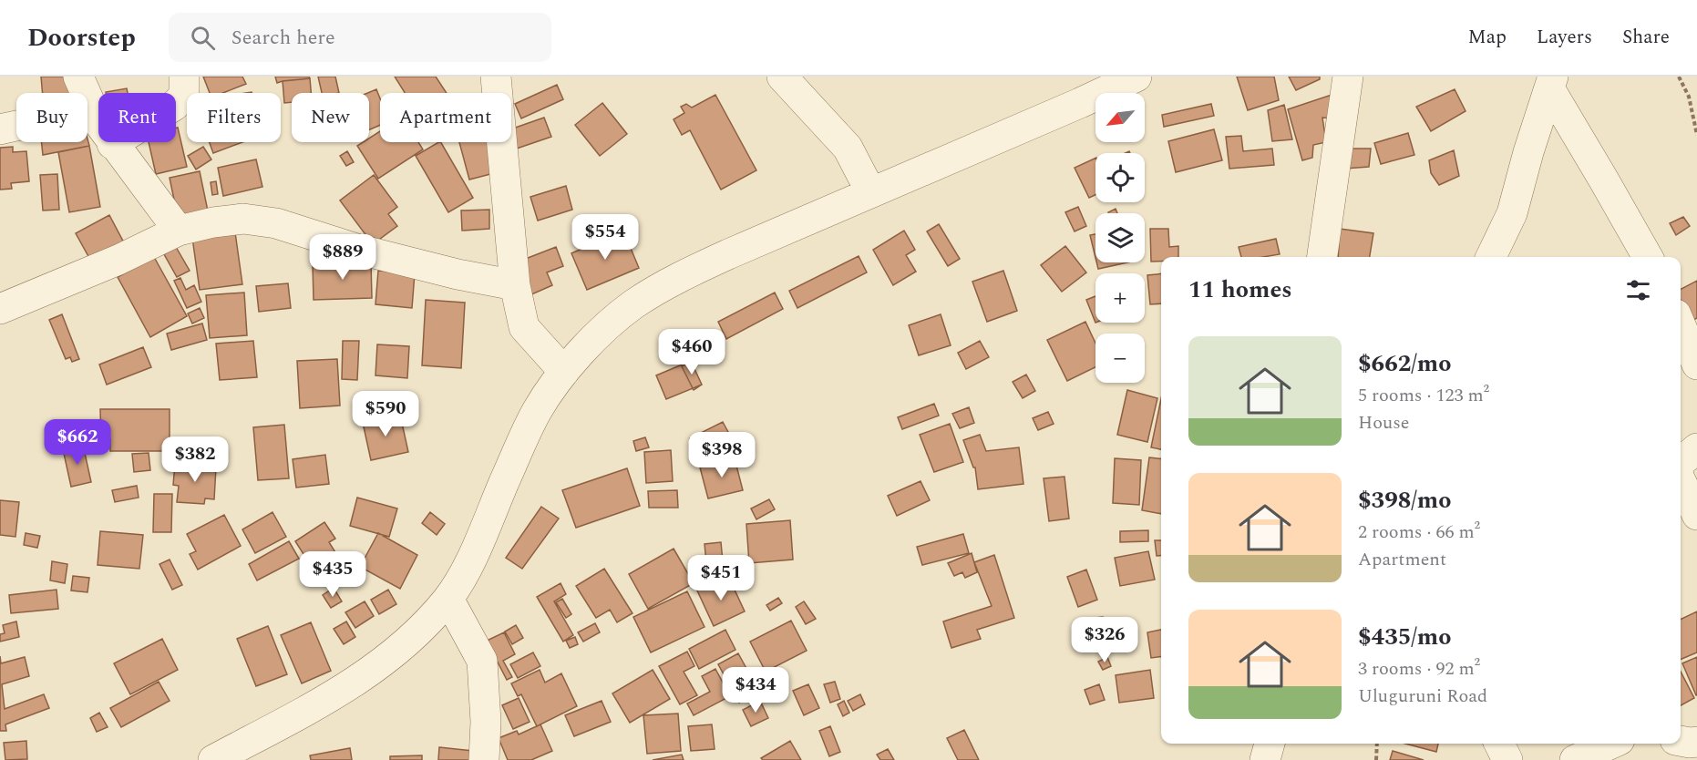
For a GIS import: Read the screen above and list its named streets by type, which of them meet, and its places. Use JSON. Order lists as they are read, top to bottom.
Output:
{
  "north": "bottom left",
  "page": {
    "header": "Doorstep",
    "search": "Search here",
    "nav": ["Map", "Layers", "Share"],
    "map_buttons": ["+", "−"],
    "chip": [
      "Buy",
      "Rent",
      "Filters",
      "New",
      "Apartment"
    ],
    "price": [
      "$554",
      "$889",
      "$460",
      "$590",
      "$662",
      "$398",
      "$382",
      "$435",
      "$451",
      "$326",
      "$434"
    ],
    "heading": "11 homes",
    "list": [
      {
        "name": "$662/mo",
        "note": "5 rooms · 123 m² · House"
      },
      {
        "name": "$398/mo",
        "note": "2 rooms · 66 m² · Apartment"
      },
      {
        "name": "$435/mo",
        "note": "3 rooms · 92 m² · Uluguruni Road"
      }
    ]
  }
}
